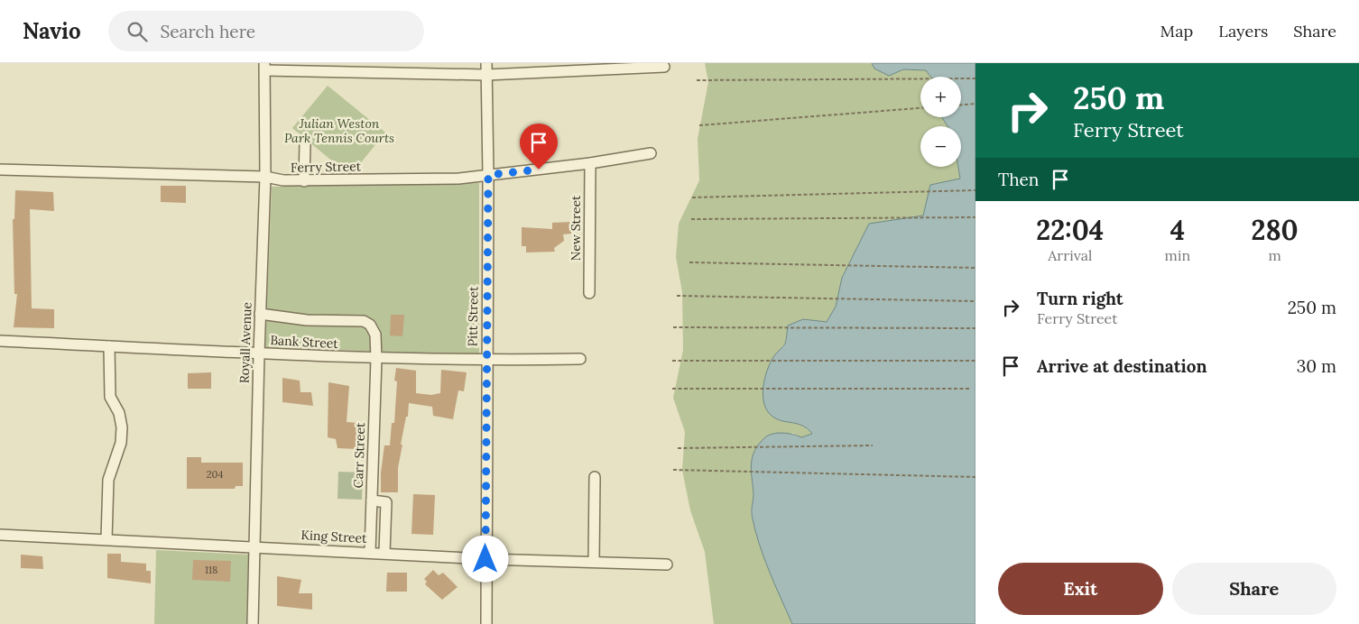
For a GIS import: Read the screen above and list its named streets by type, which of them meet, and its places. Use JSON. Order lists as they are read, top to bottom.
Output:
{
  "streets": {
    "street": [
      "Ferry Street",
      "New Street",
      "Pitt Street",
      "Bank Street",
      "Royall Avenue",
      "Carr Street",
      "King Street"
    ]
  },
  "crossings": [
    ["Ferry Street", "New Street"],
    ["Ferry Street", "Pitt Street"],
    ["Ferry Street", "Royall Avenue"],
    ["Pitt Street", "Bank Street"],
    ["Pitt Street", "King Street"],
    ["Bank Street", "Royall Avenue"],
    ["Bank Street", "Carr Street"],
    ["Royall Avenue", "Carr Street"],
    ["Royall Avenue", "King Street"],
    ["Carr Street", "King Street"]
  ],
  "parks": ["Julian Weston Park Tennis Courts"],
  "house_numbers": ["204", "118"],
  "page": {
    "header": "Navio",
    "search": "Search here",
    "nav": ["Map", "Layers", "Share"],
    "turn": ["250 m", "Ferry Street"],
    "map_buttons": ["+", "−"],
    "then": "Then",
    "eta": [
      "22:04",
      "Arrival",
      "4",
      "min",
      "280",
      "m"
    ],
    "list": [
      {
        "name": "Turn right",
        "note": "Ferry Street",
        "value": "250 m"
      },
      {
        "name": "Arrive at destination",
        "value": "30 m"
      }
    ],
    "buttons": ["Exit", "Share"]
  }
}
